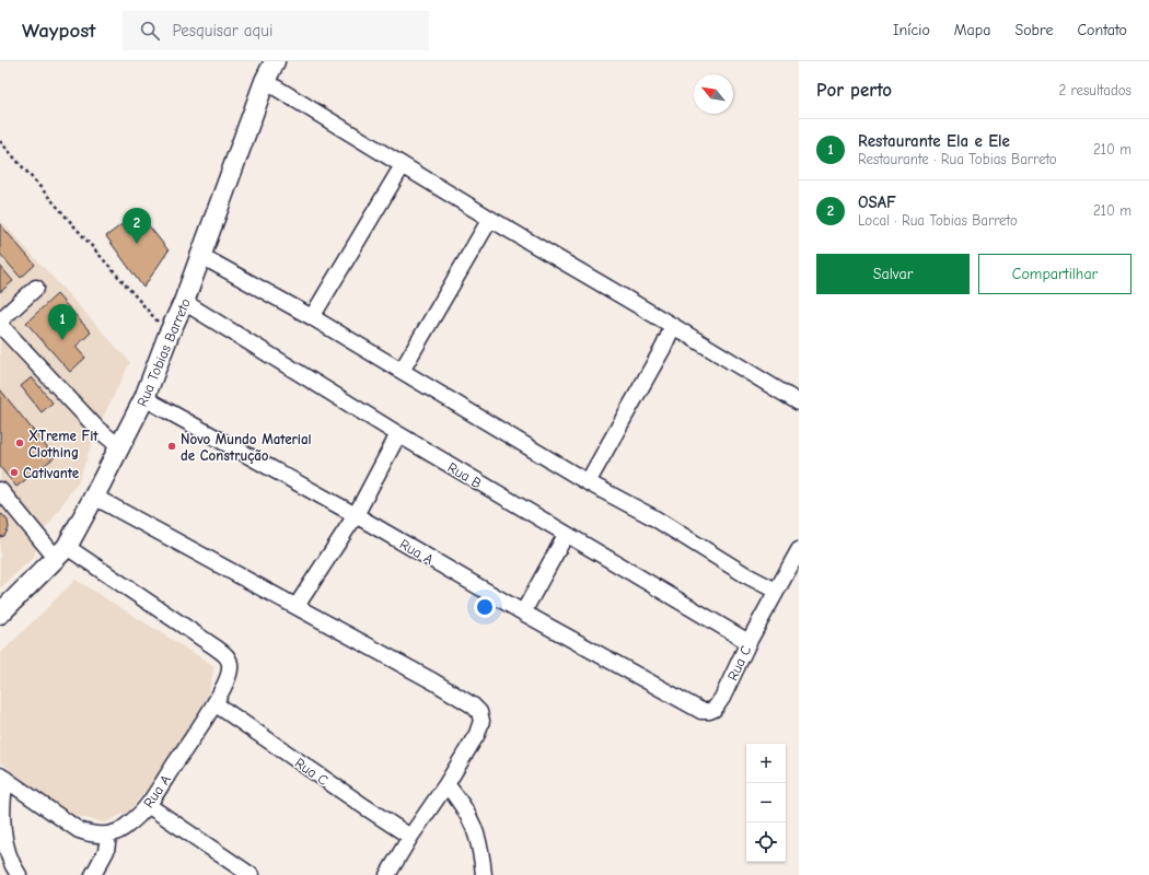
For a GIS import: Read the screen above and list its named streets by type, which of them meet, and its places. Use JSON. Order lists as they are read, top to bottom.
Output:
{
  "streets": {
    "main road": ["Rua Tobias Barreto"],
    "street": ["Rua B", "Rua A", "Rua C"]
  },
  "crossings": [
    ["Rua Tobias Barreto", "Rua B"],
    ["Rua Tobias Barreto", "Rua A"],
    ["Rua B", "Rua C"],
    ["Rua A", "Rua C"]
  ],
  "places": ["XTreme Fit Clothing", "Novo Mundo Material de Construção", "Cativante"],
  "north": "top left",
  "page": {
    "header": "Waypost",
    "search": "Pesquisar aqui",
    "nav": [
      "Início",
      "Mapa",
      "Sobre",
      "Contato"
    ],
    "heading": ["Por perto", "2 resultados"],
    "list": [
      {
        "mark": "1",
        "name": "Restaurante Ela e Ele",
        "note": "Restaurante · Rua Tobias Barreto",
        "value": "210 m"
      },
      {
        "mark": "2",
        "name": "OSAF",
        "note": "Local · Rua Tobias Barreto",
        "value": "210 m"
      }
    ],
    "pins": ["2", "1"],
    "buttons": ["Salvar", "Compartilhar"],
    "map_buttons": ["+", "−"]
  }
}
